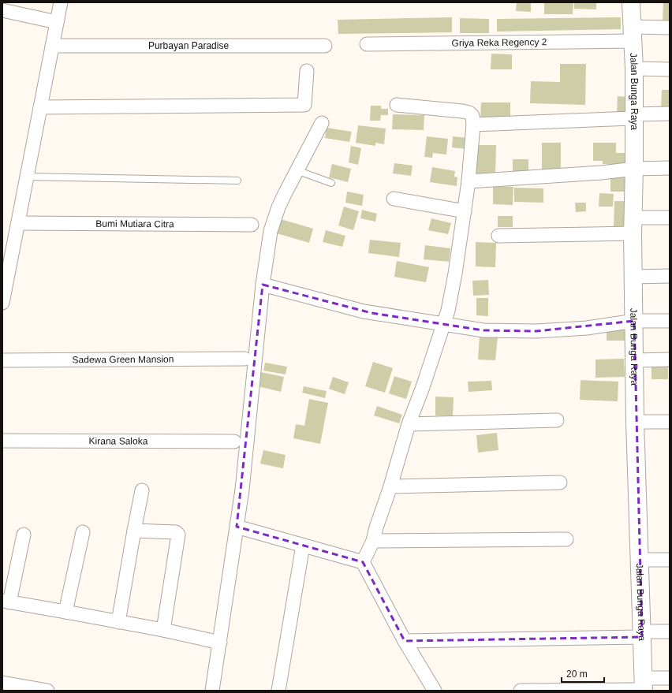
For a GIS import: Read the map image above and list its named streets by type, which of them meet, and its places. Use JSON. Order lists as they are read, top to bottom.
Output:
{
  "streets": {
    "main road": ["Jalan Bunga Raya"],
    "street": [
      "Griya Reka Regency 2",
      "Purbayan Paradise",
      "Bumi Mutiara Citra",
      "Sadewa Green Mansion",
      "Kirana Saloka"
    ]
  },
  "crossings": [
    ["Griya Reka Regency 2", "Jalan Bunga Raya"]
  ],
  "scale_bar": "20 m"
}
